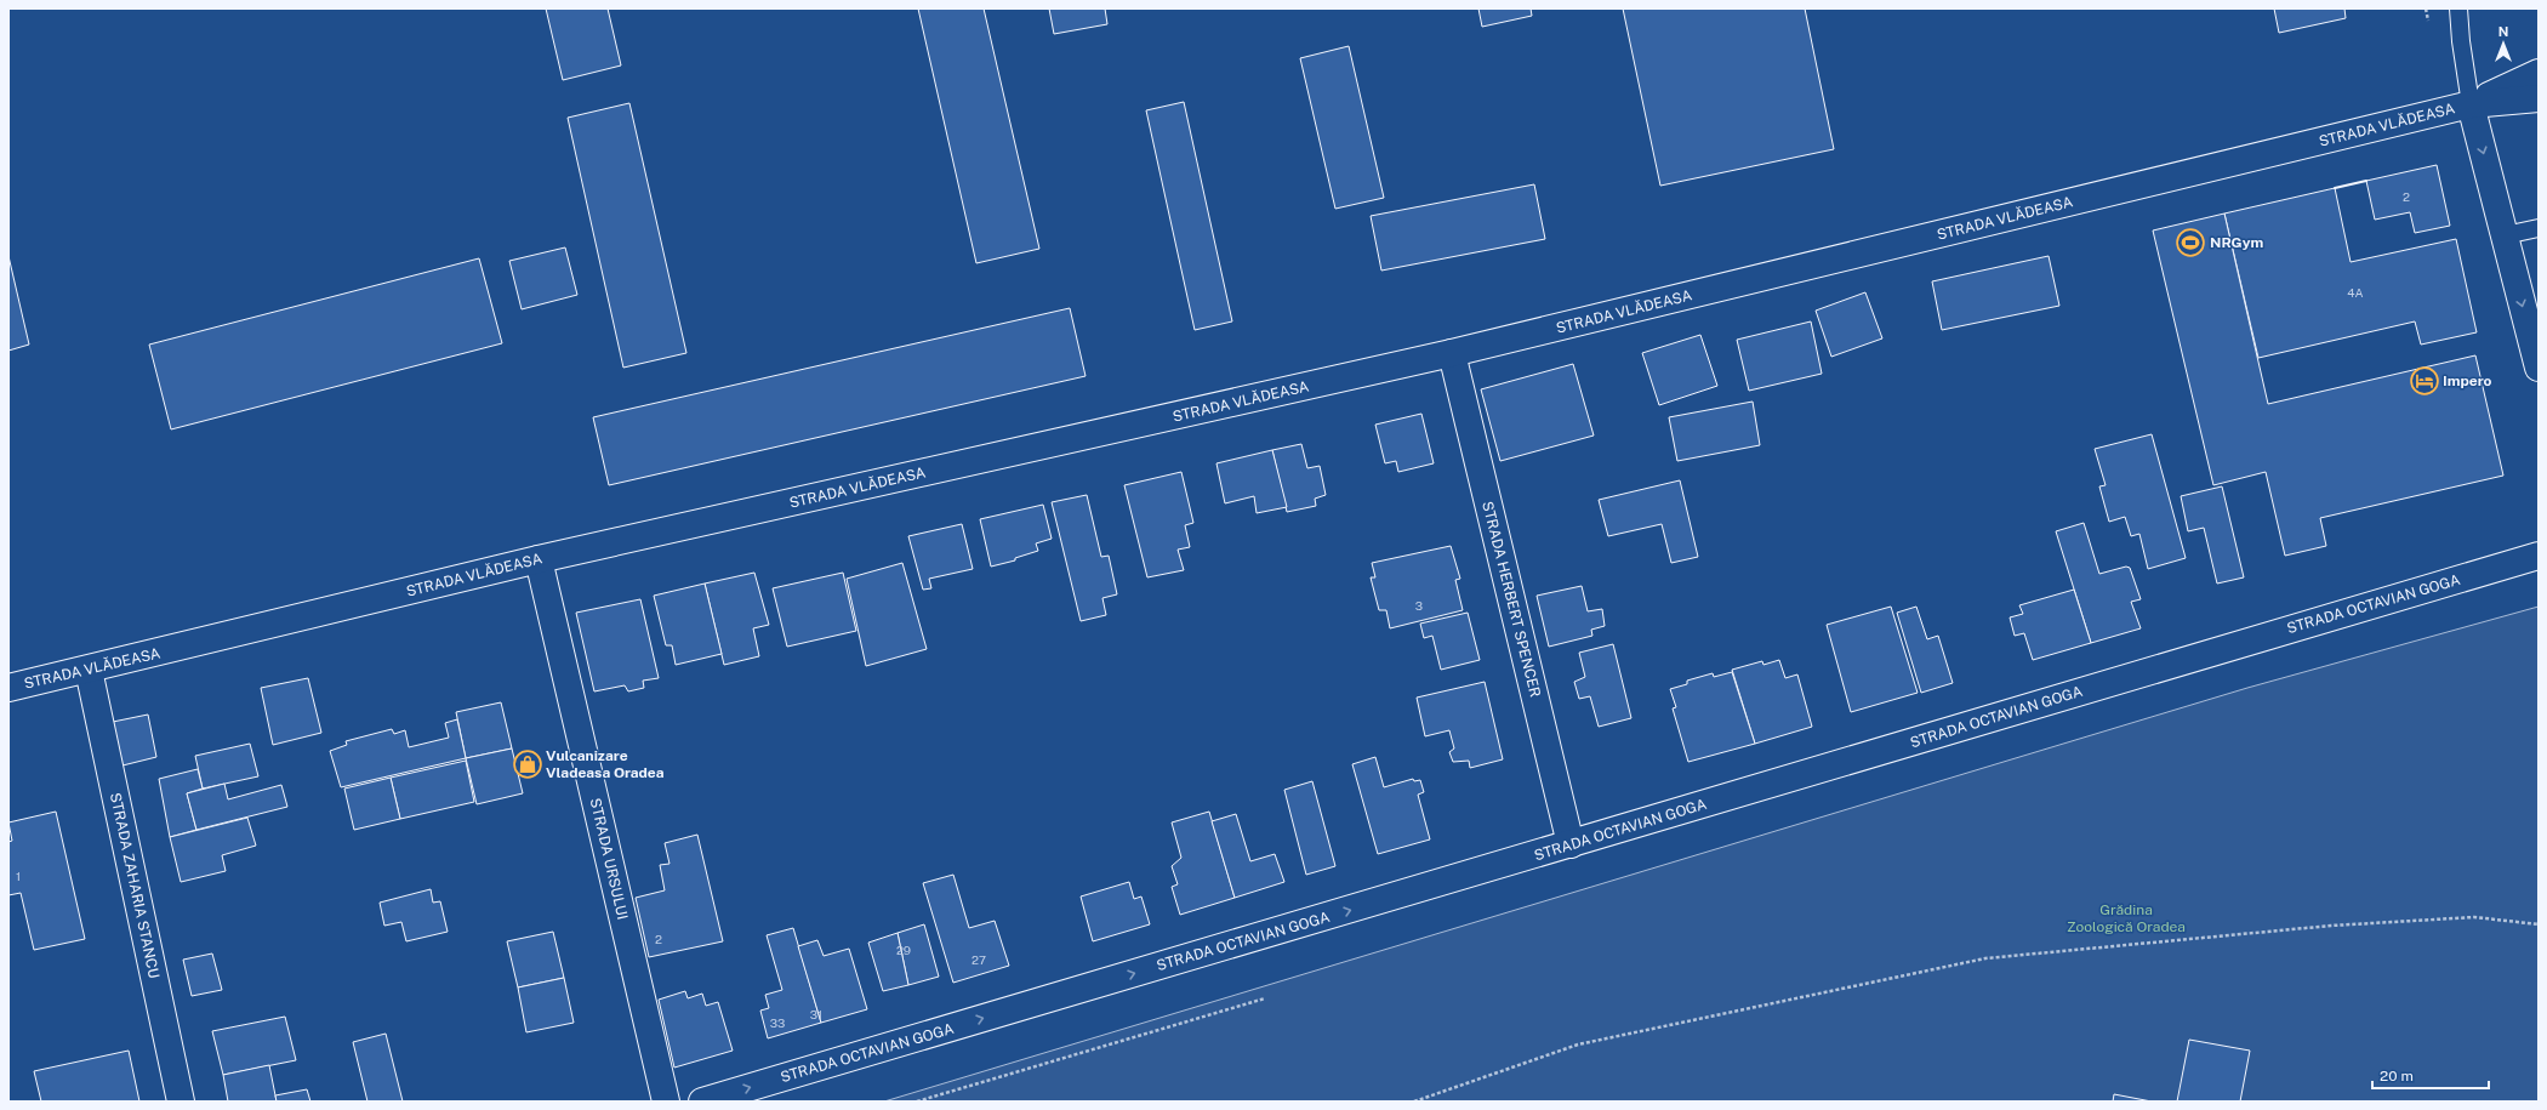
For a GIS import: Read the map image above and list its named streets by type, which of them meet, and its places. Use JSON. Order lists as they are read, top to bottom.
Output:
{
  "streets": {
    "street": [
      "STRADA VLĂDEASA",
      "STRADA HERBERT SPENCER",
      "STRADA OCTAVIAN GOGA",
      "STRADA URSULUI",
      "STRADA ZAHARIA STANCU"
    ]
  },
  "crossings": [
    ["STRADA VLĂDEASA", "STRADA HERBERT SPENCER"],
    ["STRADA VLĂDEASA", "STRADA URSULUI"],
    ["STRADA VLĂDEASA", "STRADA ZAHARIA STANCU"],
    ["STRADA HERBERT SPENCER", "STRADA OCTAVIAN GOGA"]
  ],
  "one_way": ["STRADA OCTAVIAN GOGA"],
  "parks": ["Grădina Zoologică Oradea"],
  "places": {
    "sports": ["NRGym"],
    "hotel": ["Impero"],
    "shop": ["Vulcanizare Vladeasa Oradea"]
  },
  "house_numbers": [
    "2",
    "4A",
    "3",
    "1",
    "2",
    "29",
    "27",
    "31",
    "33"
  ],
  "scale_bar": "20 m",
  "north": "top"
}
